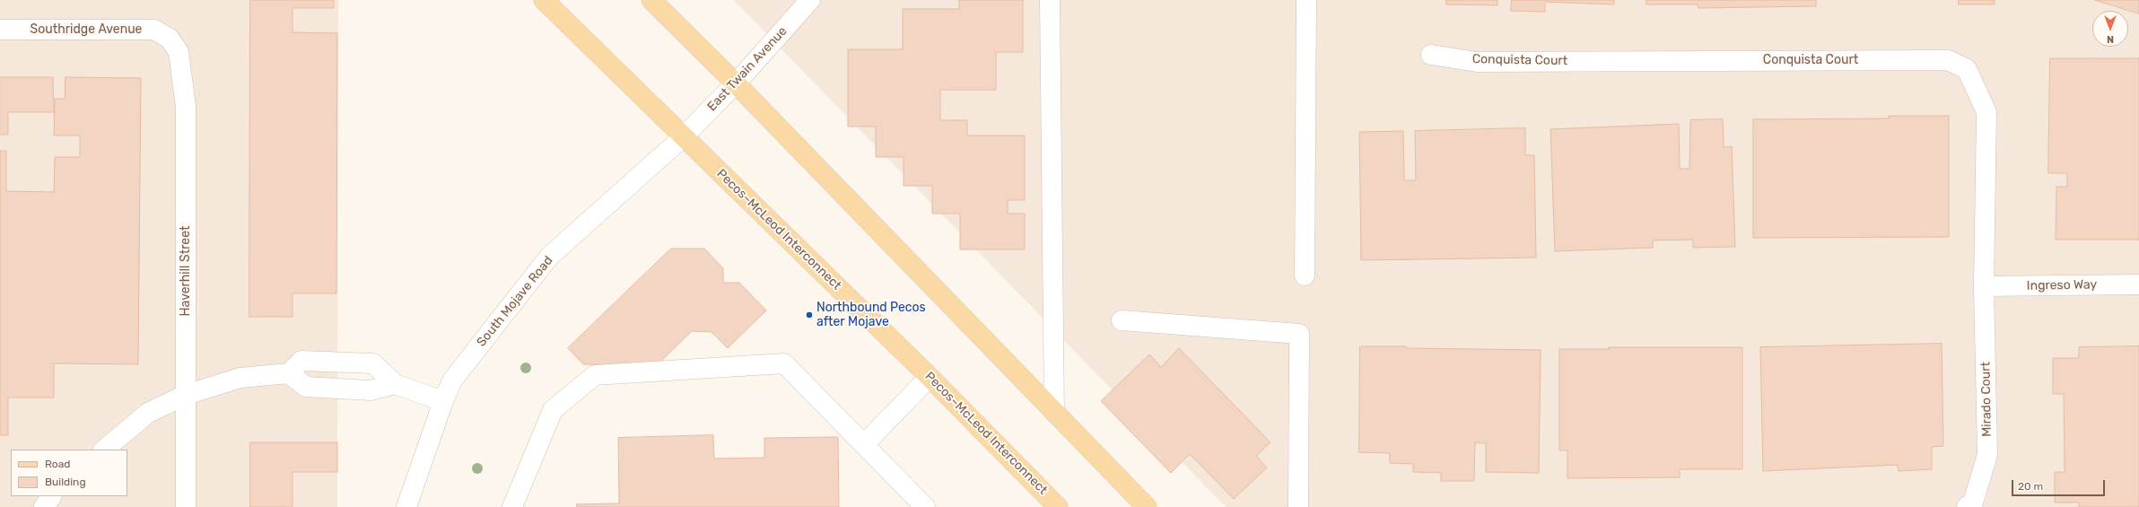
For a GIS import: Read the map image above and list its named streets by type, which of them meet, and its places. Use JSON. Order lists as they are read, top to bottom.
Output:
{
  "streets": {
    "main road": ["Pecos–McLeod Interconnect"],
    "street": [
      "Southridge Avenue",
      "Conquista Court",
      "East Twain Avenue",
      "Haverhill Street",
      "Ingreso Way",
      "South Mojave Road",
      "Mirado Court"
    ]
  },
  "crossings": [
    ["Southridge Avenue", "Haverhill Street"],
    ["Conquista Court", "Ingreso Way"],
    ["Conquista Court", "Mirado Court"],
    ["East Twain Avenue", "Pecos–McLeod Interconnect"],
    ["East Twain Avenue", "South Mojave Road"],
    ["Pecos–McLeod Interconnect", "South Mojave Road"],
    ["Ingreso Way", "Mirado Court"]
  ],
  "places": ["Northbound Pecos after Mojave"],
  "legend": ["Road", "Building"],
  "scale_bar": "20 m",
  "north": "bottom"
}
